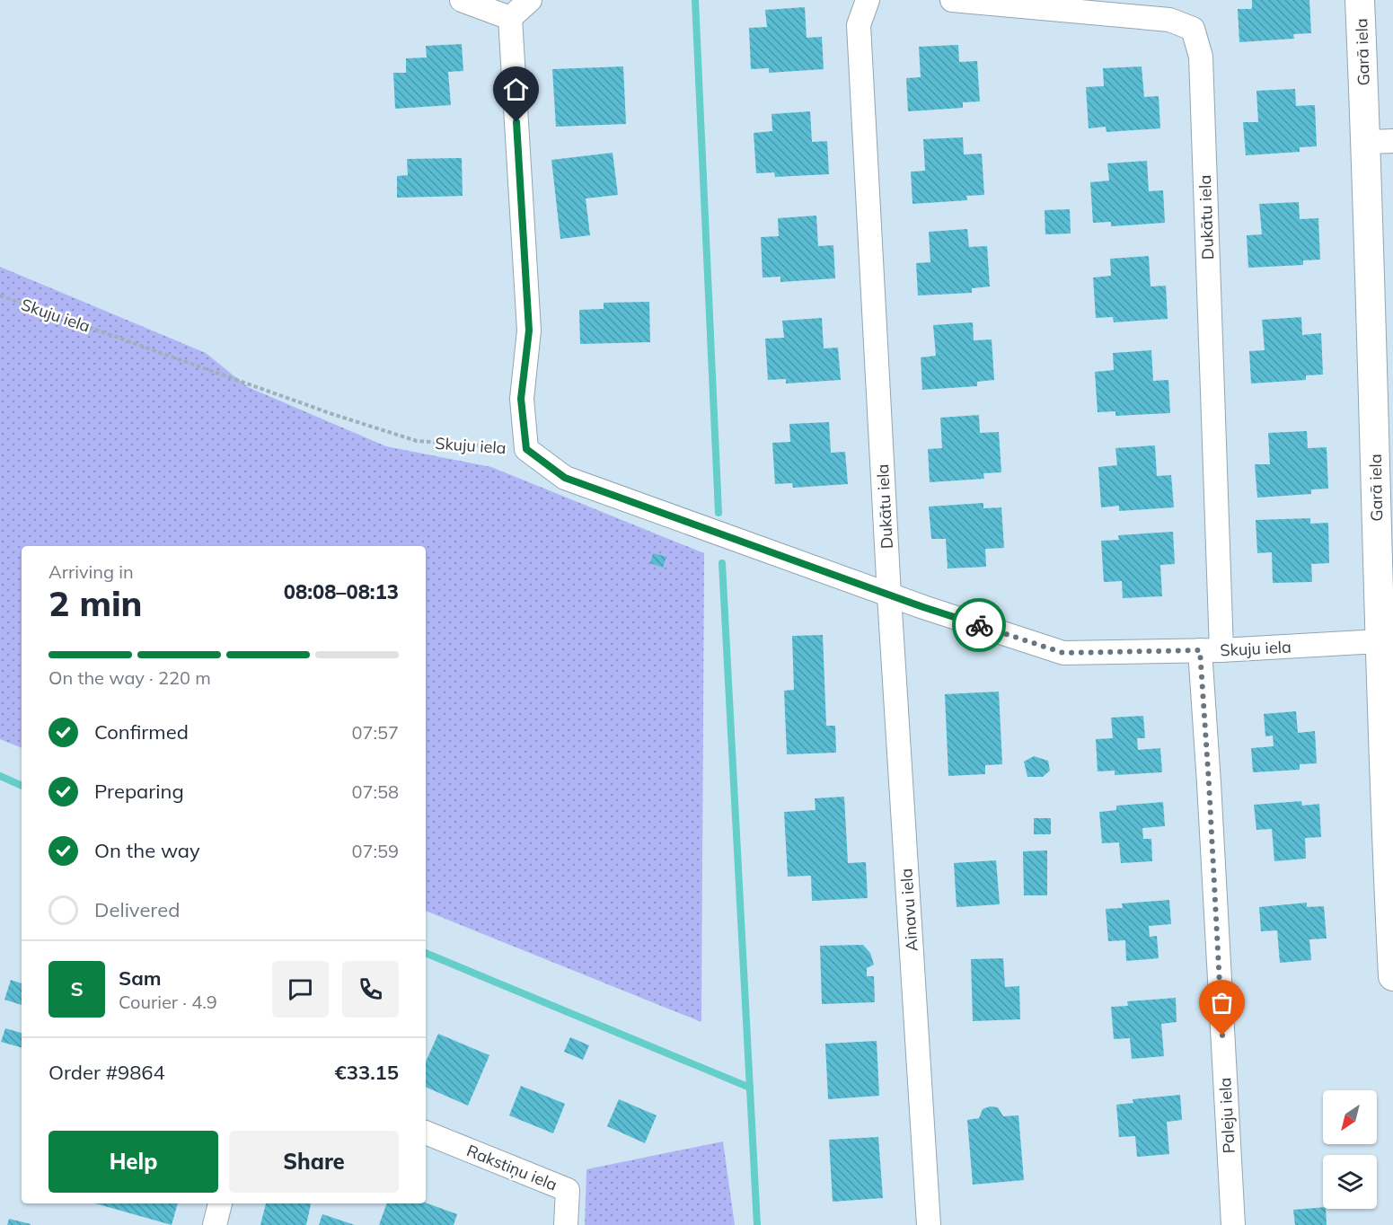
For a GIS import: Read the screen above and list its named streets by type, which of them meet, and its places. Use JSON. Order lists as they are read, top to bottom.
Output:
{
  "streets": {
    "street": [
      "Garā iela",
      "Dukātu iela",
      "Skuju iela",
      "Ainavu iela",
      "Paleju iela",
      "Rakstiņu iela"
    ]
  },
  "crossings": [
    ["Garā iela", "Skuju iela"],
    ["Dukātu iela", "Skuju iela"],
    ["Dukātu iela", "Ainavu iela"],
    ["Dukātu iela", "Paleju iela"],
    ["Skuju iela", "Ainavu iela"],
    ["Skuju iela", "Paleju iela"]
  ],
  "north": "bottom left",
  "page": {
    "heading": ["2 min", "Arriving in", "08:08–08:13"],
    "panel": [
      "Sam",
      "Courier · 4.9",
      "Order #9864",
      "€33.15"
    ],
    "bar": "On the way · 220 m",
    "list": [
      ["Confirmed", "07:57"],
      ["Preparing", "07:58"],
      ["On the way", "07:59"],
      "Delivered"
    ],
    "round": "S",
    "buttons": ["Help", "Share"]
  }
}
